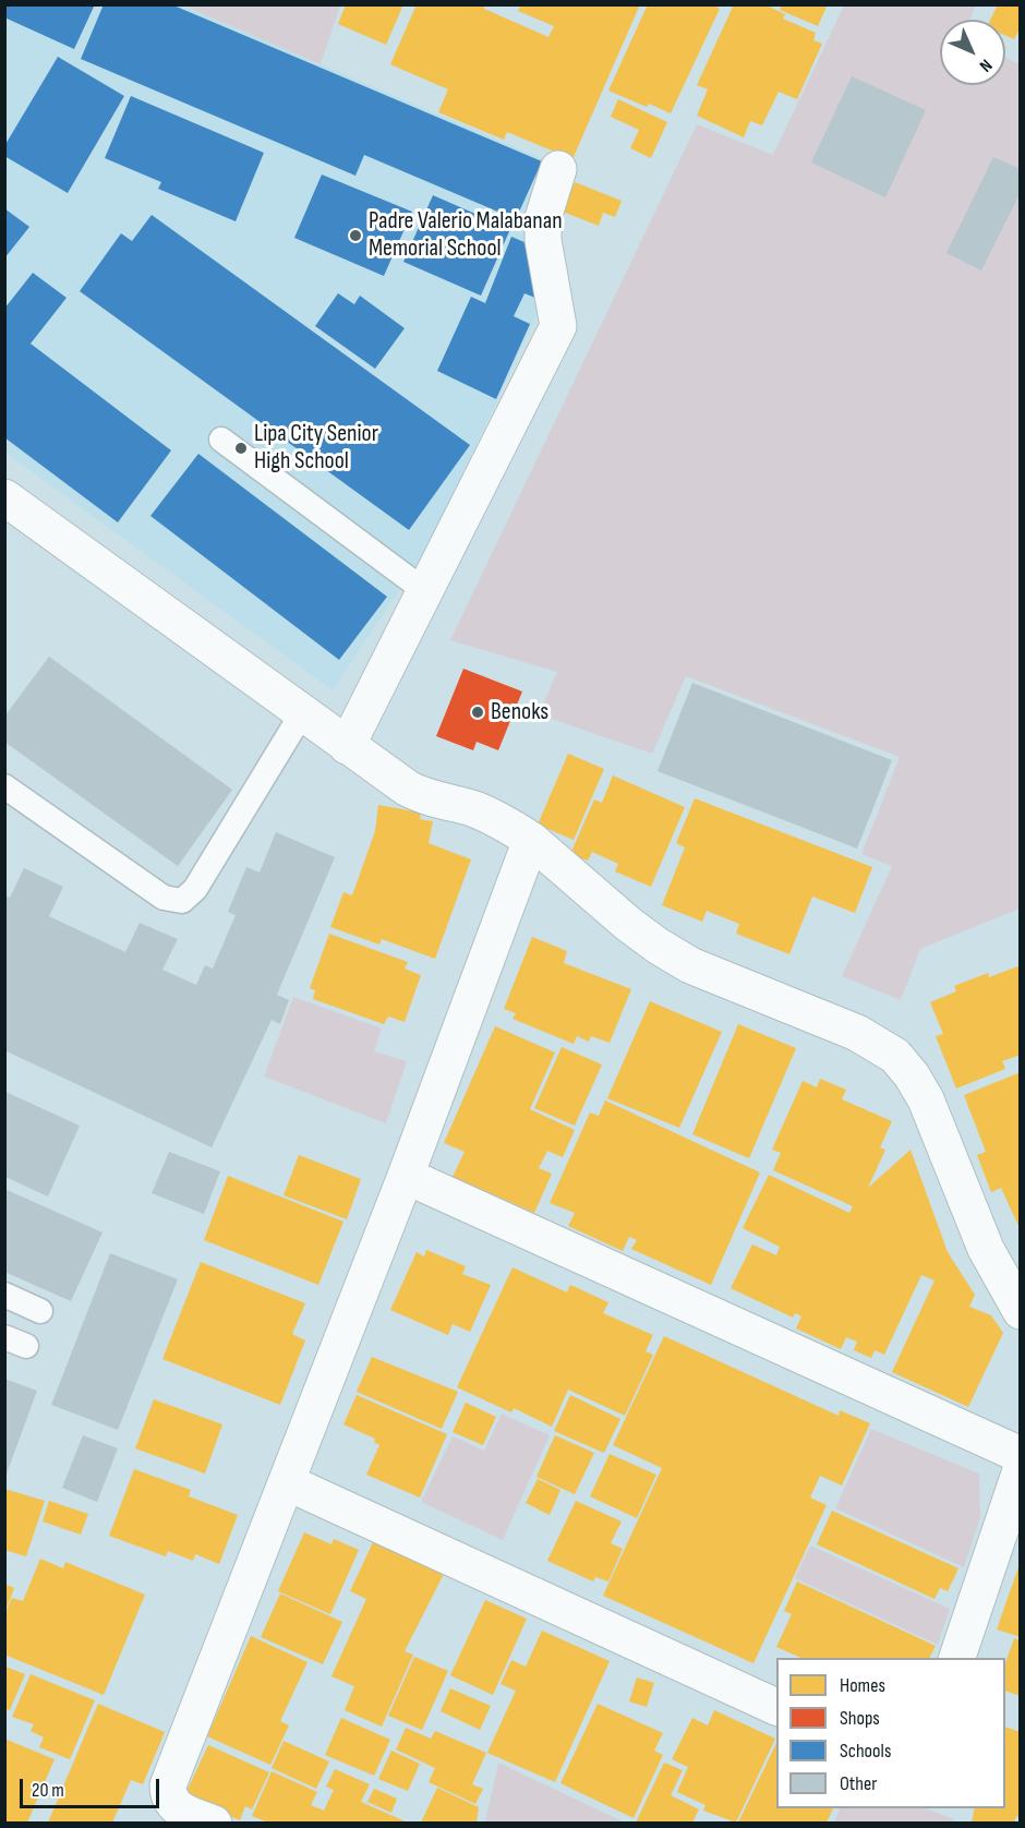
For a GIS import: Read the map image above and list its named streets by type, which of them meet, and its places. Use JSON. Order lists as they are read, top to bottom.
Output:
{
  "places": ["Padre Valerio Malabanan Memorial School", "Lipa City Senior High School", "Benoks"],
  "legend": [
    "Homes",
    "Shops",
    "Schools",
    "Other"
  ],
  "scale_bar": "20 m",
  "north": "bottom right"
}
